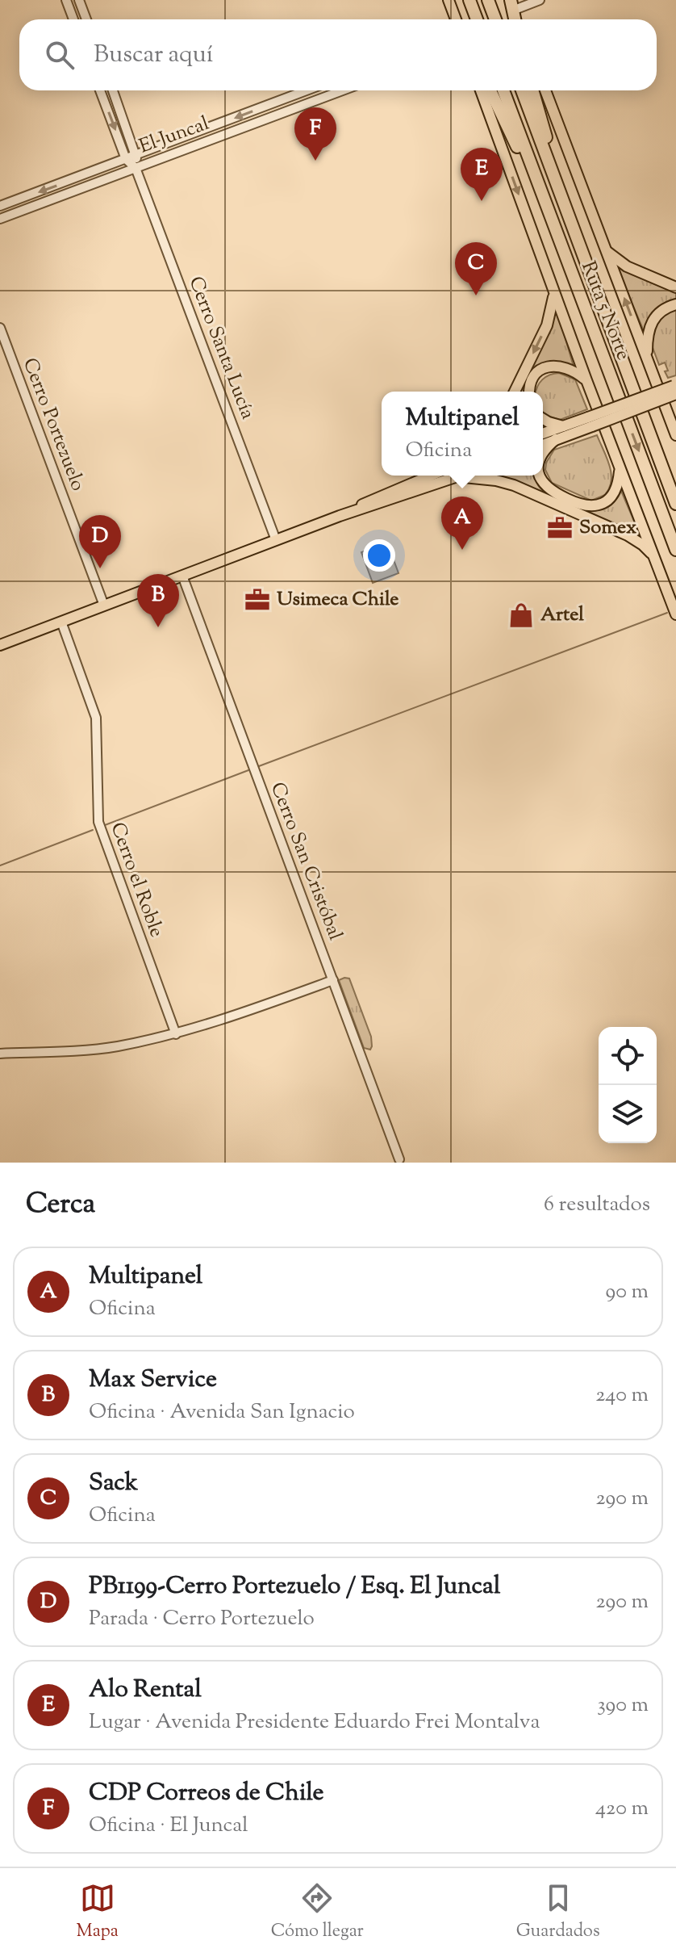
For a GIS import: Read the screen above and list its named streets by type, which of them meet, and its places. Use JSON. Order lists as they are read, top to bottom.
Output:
{
  "streets": {
    "highway": ["Ruta 5 Norte"],
    "street": [
      "El Juncal",
      "Cerro Santa Lucía",
      "Cerro Portezuelo",
      "Cerro San Cristóbal",
      "Cerro el Roble"
    ]
  },
  "crossings": [
    ["El Juncal", "Cerro Santa Lucía"]
  ],
  "places": {
    "office": ["Somex", "Usimeca Chile"],
    "shop": ["Artel"]
  },
  "page": {
    "search": "Buscar aquí",
    "pins": [
      "F",
      "E",
      "C",
      "A",
      "D",
      "B"
    ],
    "popup": ["Multipanel", "Oficina"],
    "heading": ["Cerca", "6 resultados"],
    "list": [
      {
        "mark": "A",
        "name": "Multipanel",
        "note": "Oficina",
        "value": "90 m"
      },
      {
        "mark": "B",
        "name": "Max Service",
        "note": "Oficina · Avenida San Ignacio",
        "value": "240 m"
      },
      {
        "mark": "C",
        "name": "Sack",
        "note": "Oficina",
        "value": "290 m"
      },
      {
        "mark": "D",
        "name": "PB1199-Cerro Portezuelo / Esq. El Juncal",
        "note": "Parada · Cerro Portezuelo",
        "value": "290 m"
      },
      {
        "mark": "E",
        "name": "Alo Rental",
        "note": "Lugar · Avenida Presidente Eduardo Frei Montalva",
        "value": "390 m"
      },
      {
        "mark": "F",
        "name": "CDP Correos de Chile",
        "note": "Oficina · El Juncal",
        "value": "420 m"
      }
    ],
    "nav": ["Mapa", "Cómo llegar", "Guardados"]
  }
}
